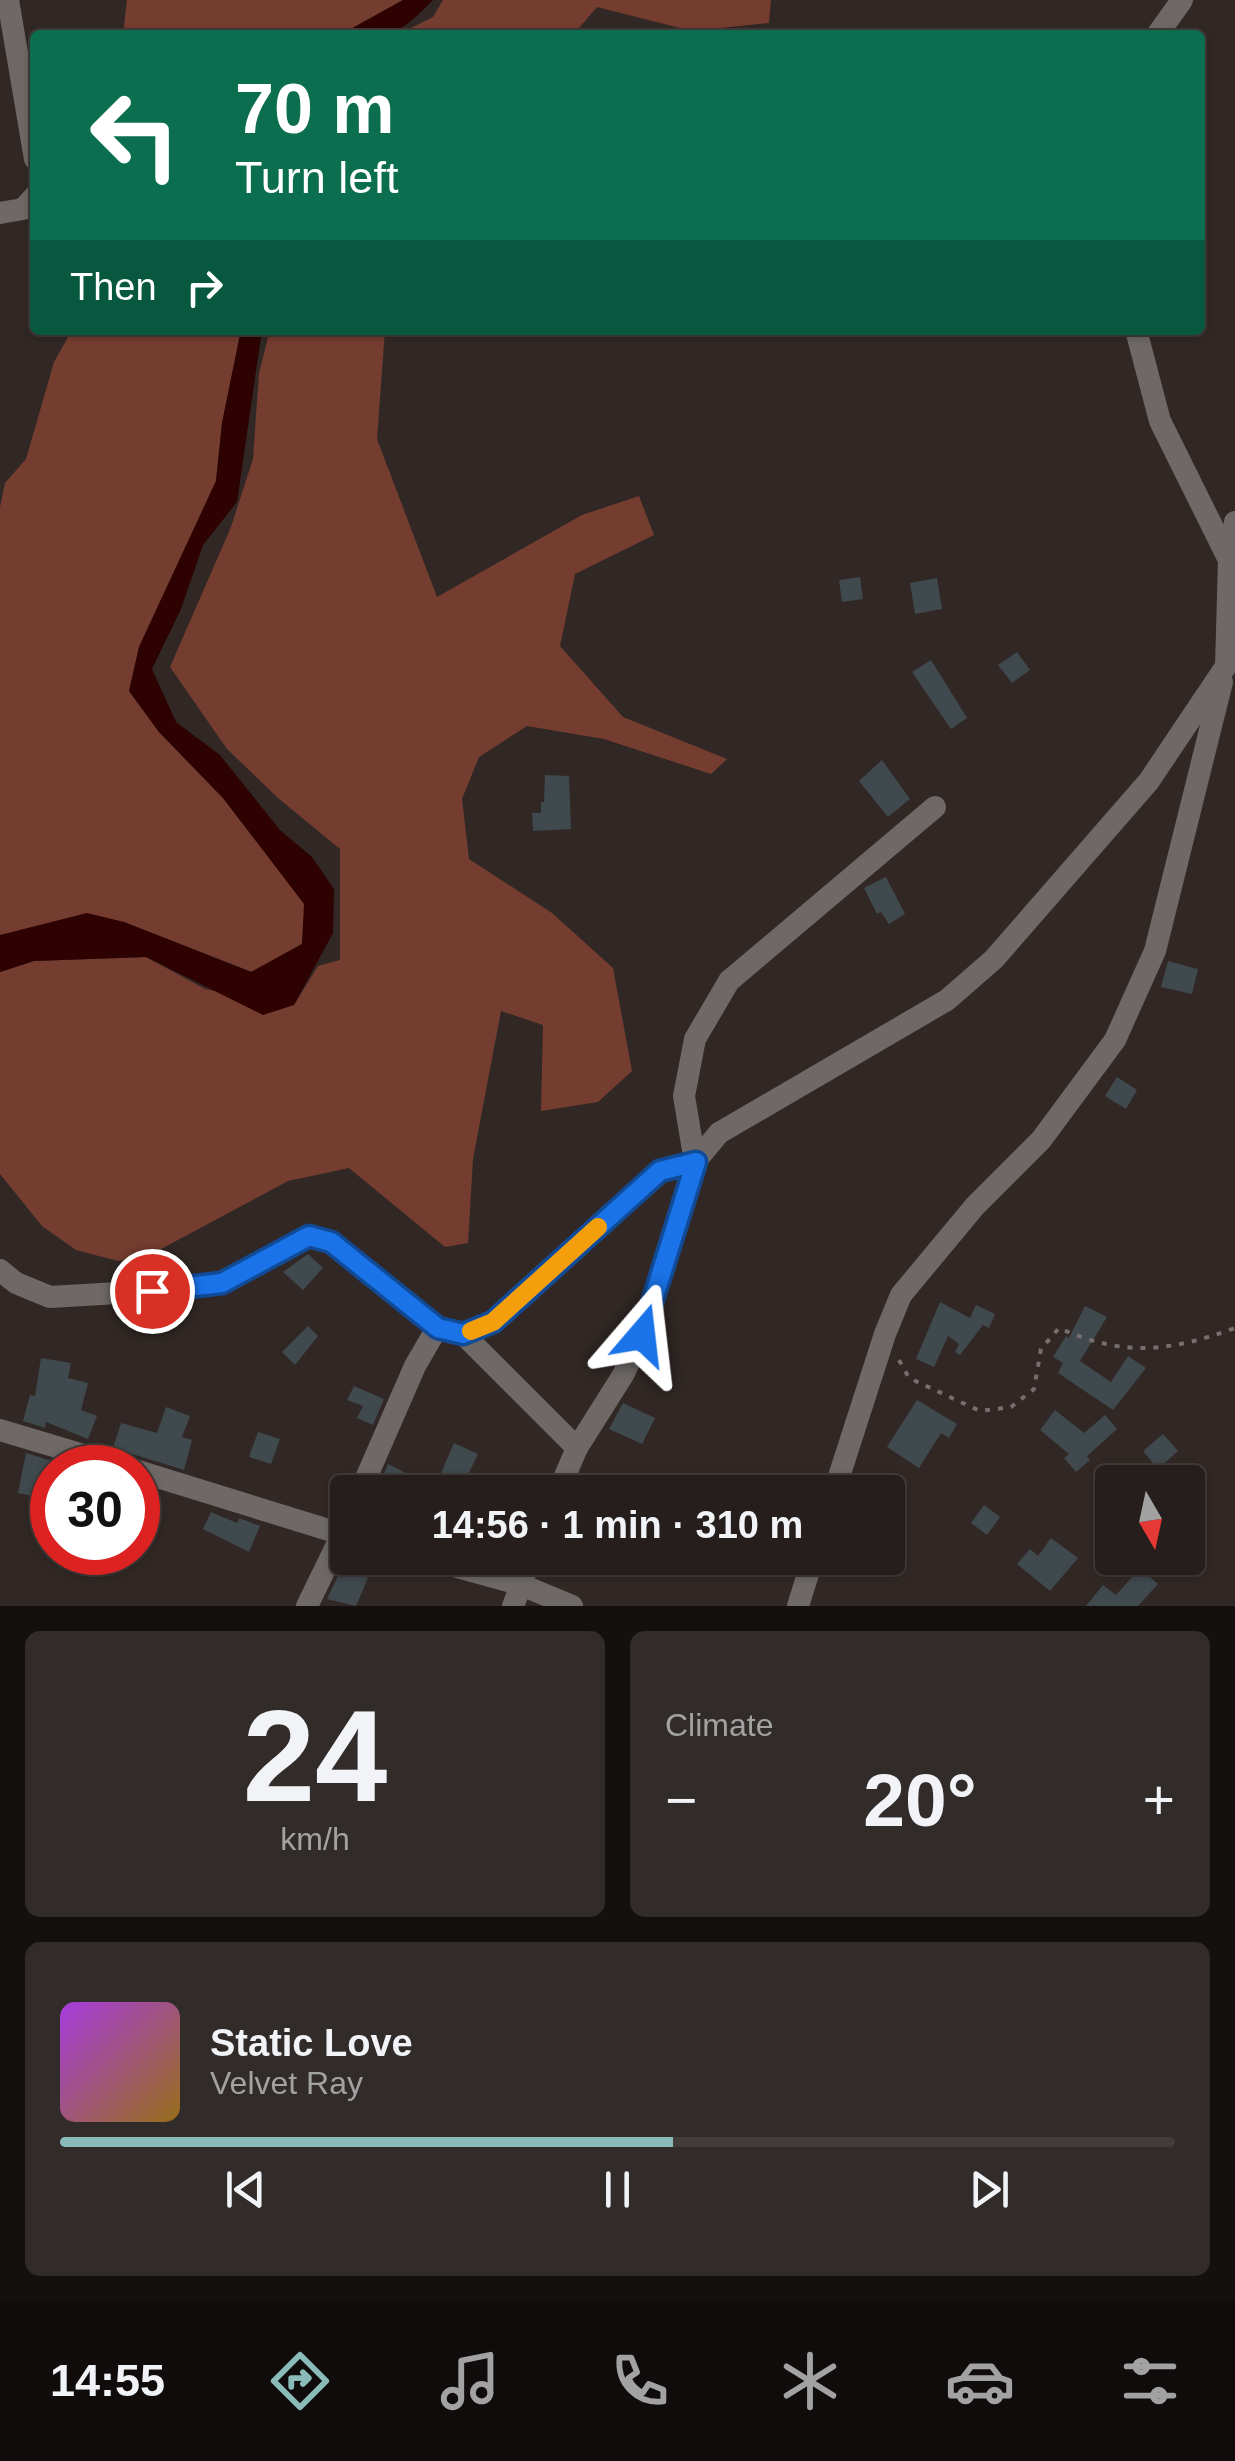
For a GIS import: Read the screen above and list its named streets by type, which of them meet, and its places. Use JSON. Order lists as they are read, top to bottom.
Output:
{
  "north": "bottom",
  "page": {
    "turn": ["70 m", "Turn left"],
    "then": "Then",
    "limit": "30",
    "trip": "14:56 · 1 min · 310 m",
    "tile": [
      ["24", "km/h"],
      "Climate"
    ],
    "heat": ["−", "20°", "+"],
    "song": ["Static Love", "Velvet Ray"],
    "tabs": "14:55"
  }
}
